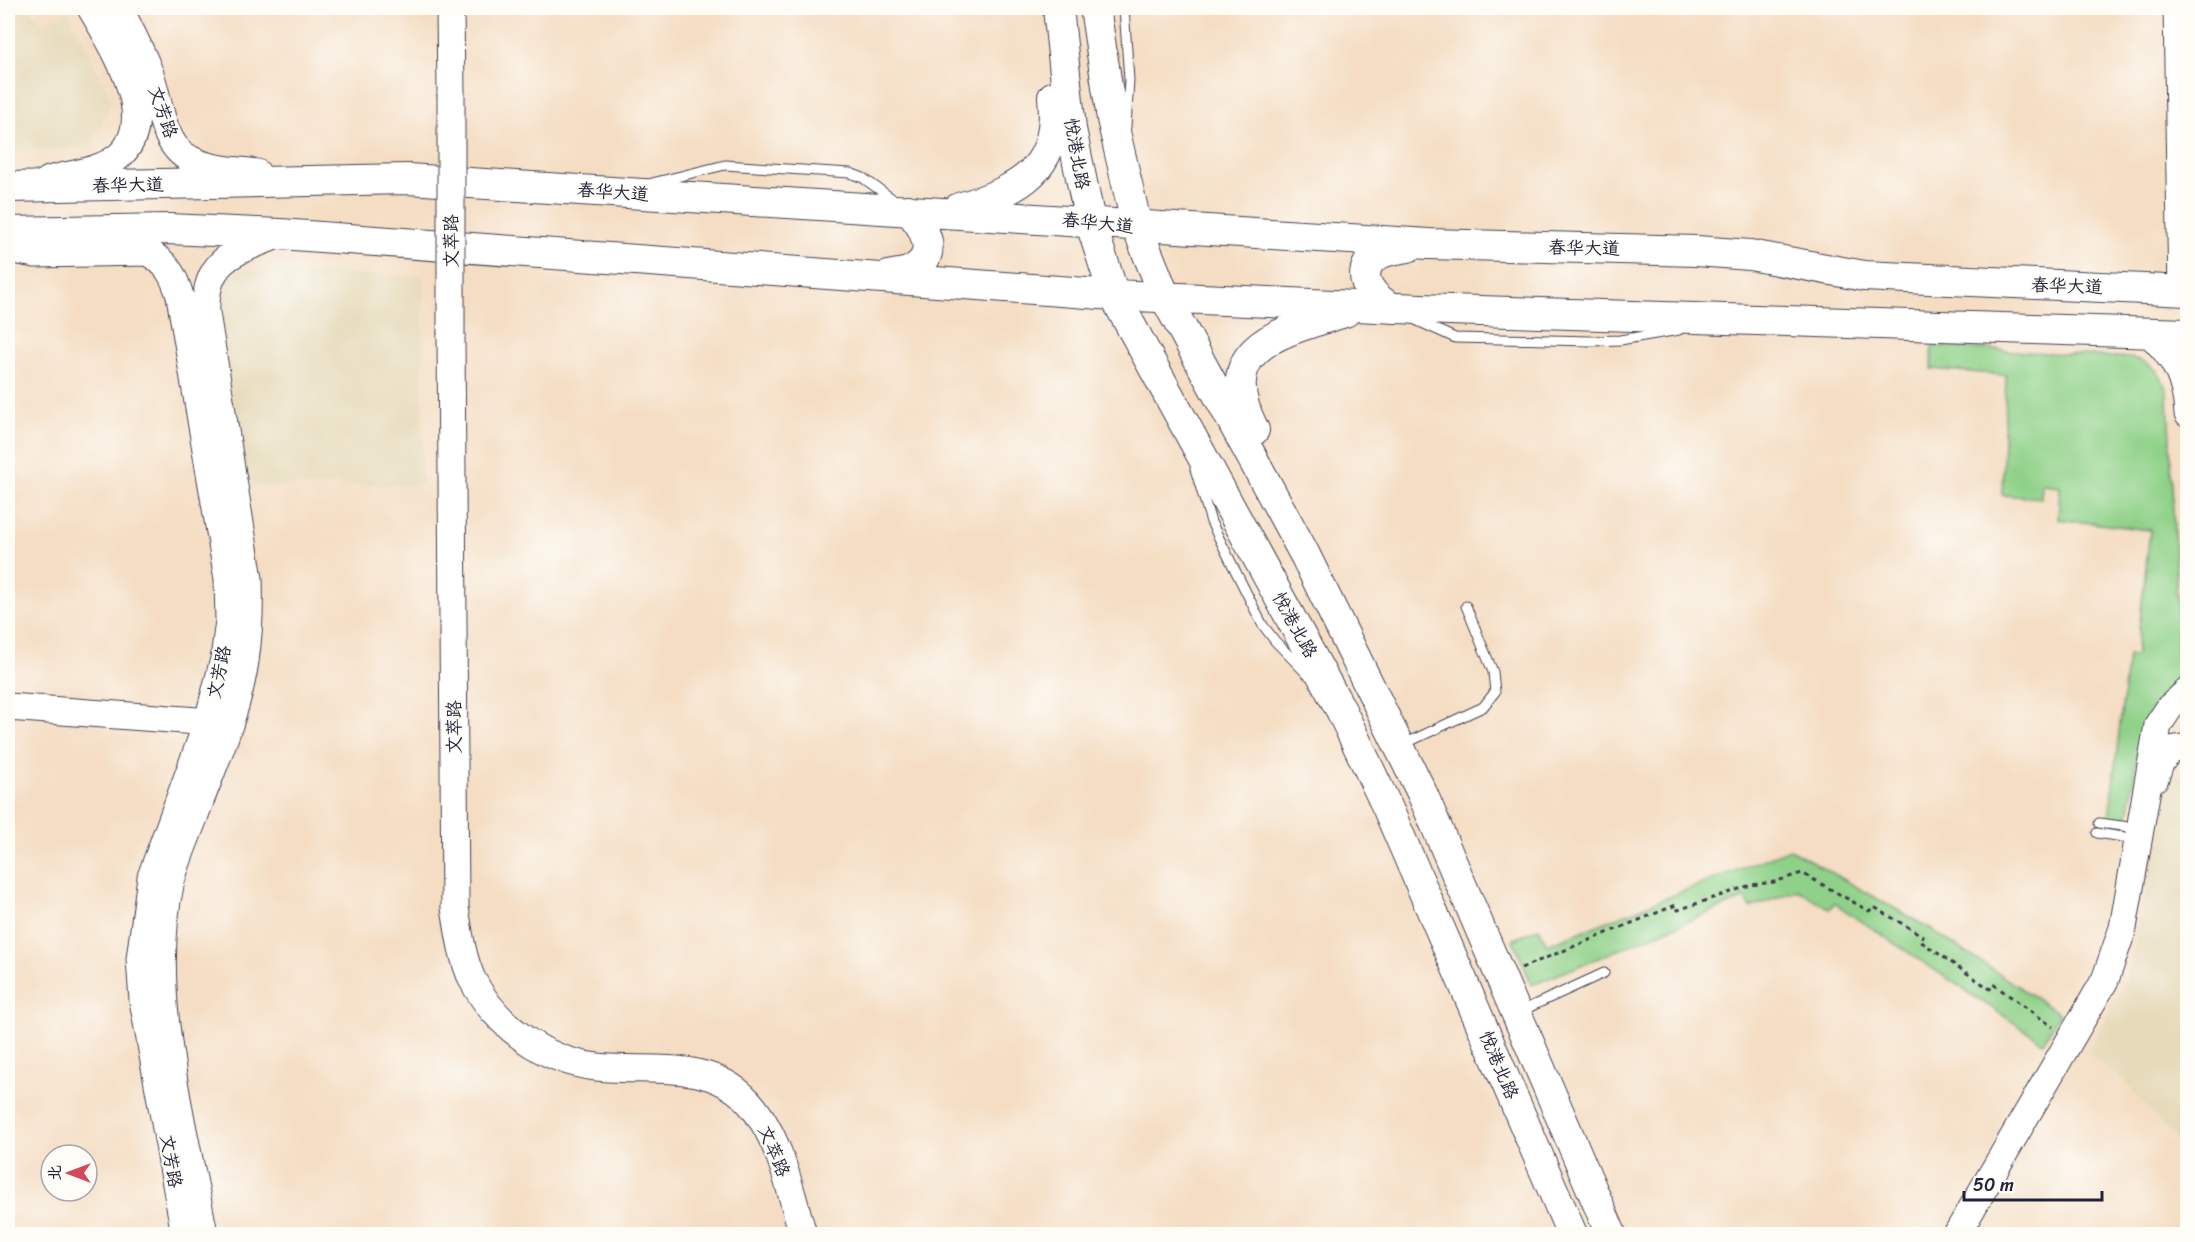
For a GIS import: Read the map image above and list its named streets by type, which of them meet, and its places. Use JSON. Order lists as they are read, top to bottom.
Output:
{
  "streets": {
    "main road": ["悦港北路", "春华大道"],
    "street": ["文芳路", "文萃路"]
  },
  "crossings": [
    ["文芳路", "春华大道"],
    ["悦港北路", "春华大道"]
  ],
  "scale_bar": "50 m",
  "north": "left"
}
